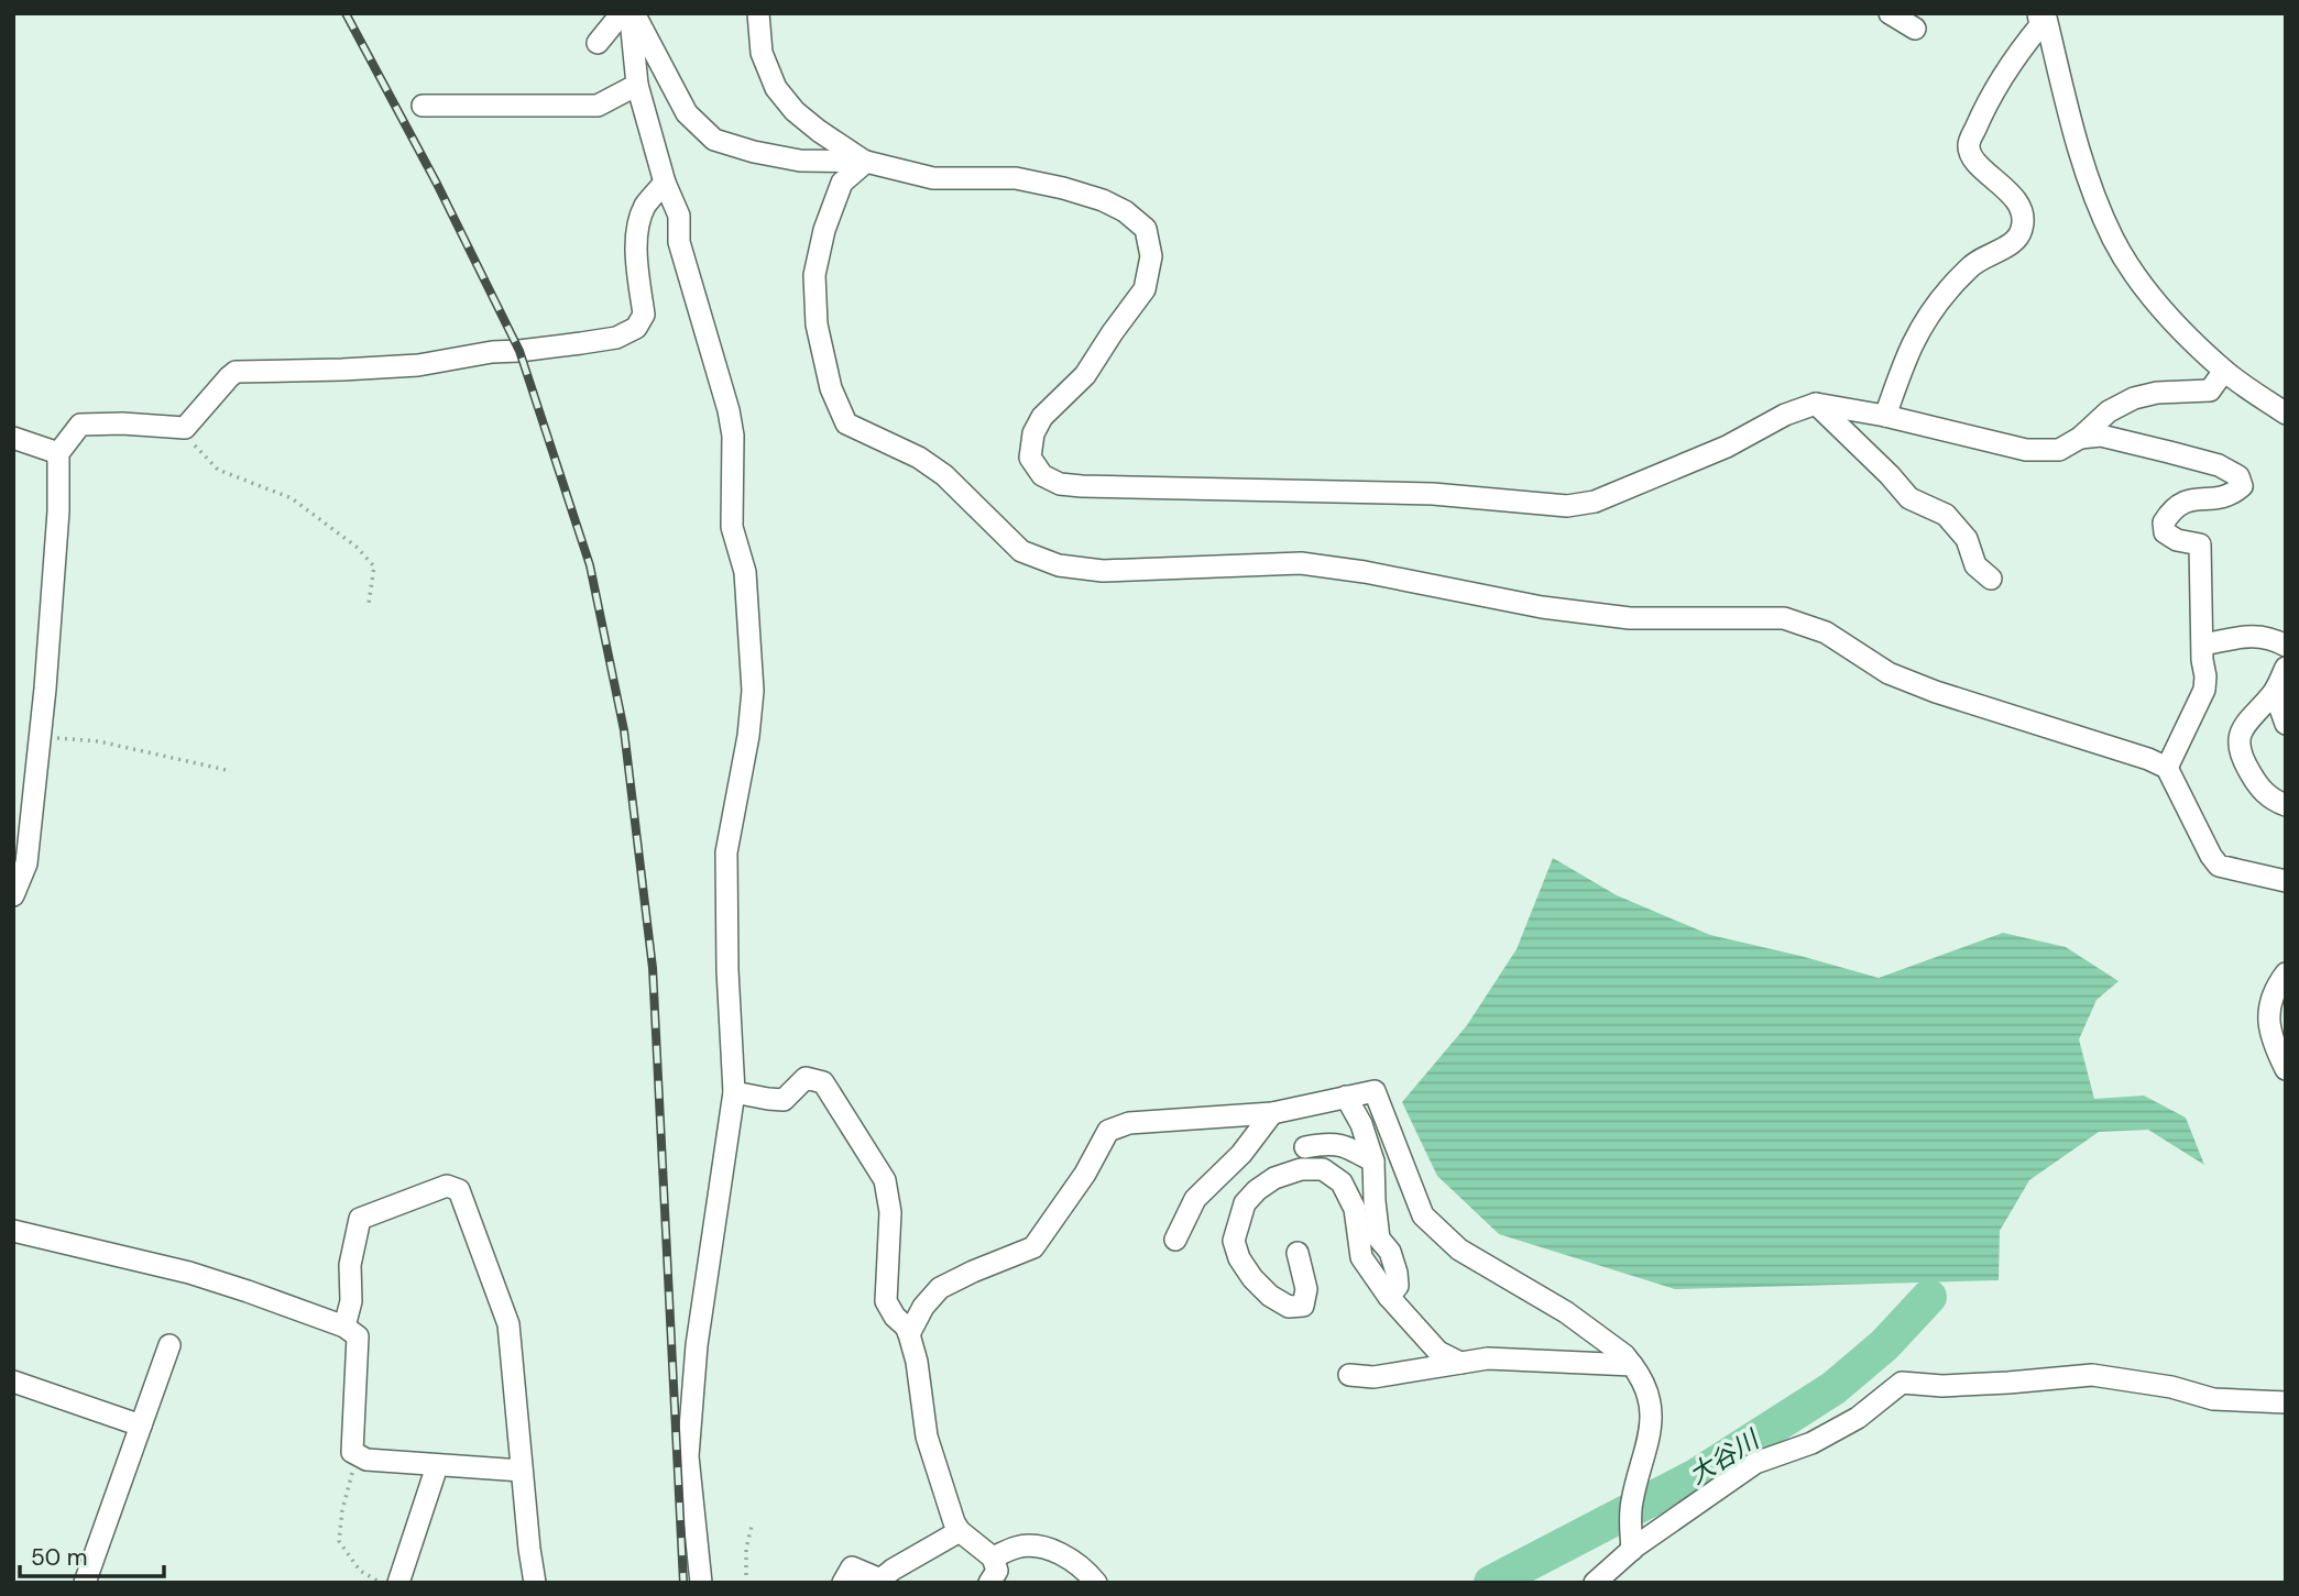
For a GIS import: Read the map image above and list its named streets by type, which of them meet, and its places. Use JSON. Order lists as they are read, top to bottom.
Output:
{
  "water": ["大谷川"],
  "scale_bar": "50 m"
}
